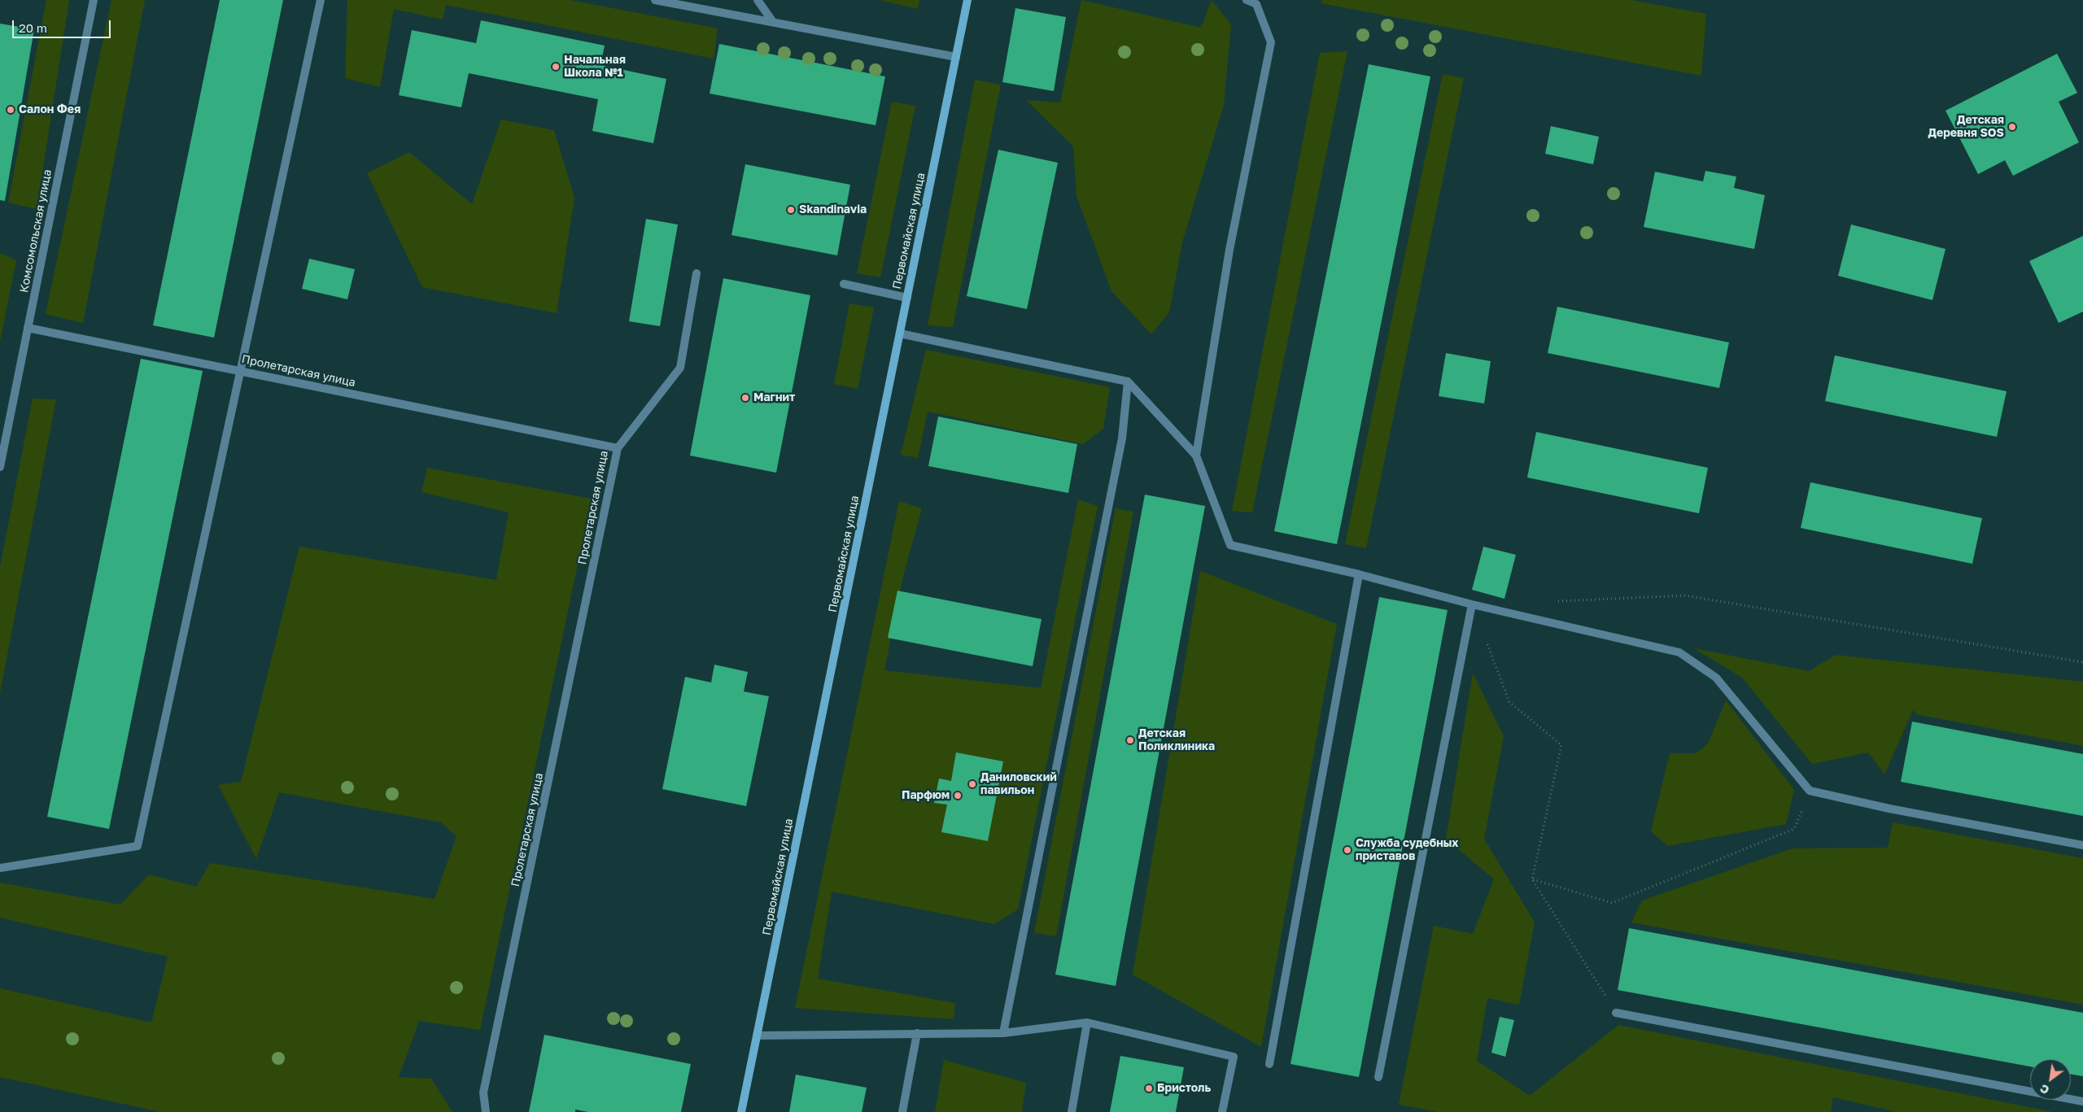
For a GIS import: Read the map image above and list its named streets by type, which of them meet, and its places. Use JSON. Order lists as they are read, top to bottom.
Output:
{
  "streets": {
    "main road": ["Первомайская улица"],
    "street": ["Комсомольская улица", "Пролетарская улица"]
  },
  "crossings": [
    ["Комсомольская улица", "Пролетарская улица"]
  ],
  "places": [
    "Начальная Школа №1",
    "Салон Фея",
    "Детская Деревня SOS",
    "Skandinavia",
    "Магнит",
    "Детская Поликлиника",
    "Даниловский павильон",
    "Парфюм",
    "Служба судебных приставов",
    "Бристоль"
  ],
  "scale_bar": "20 m",
  "north": "bottom left"
}
